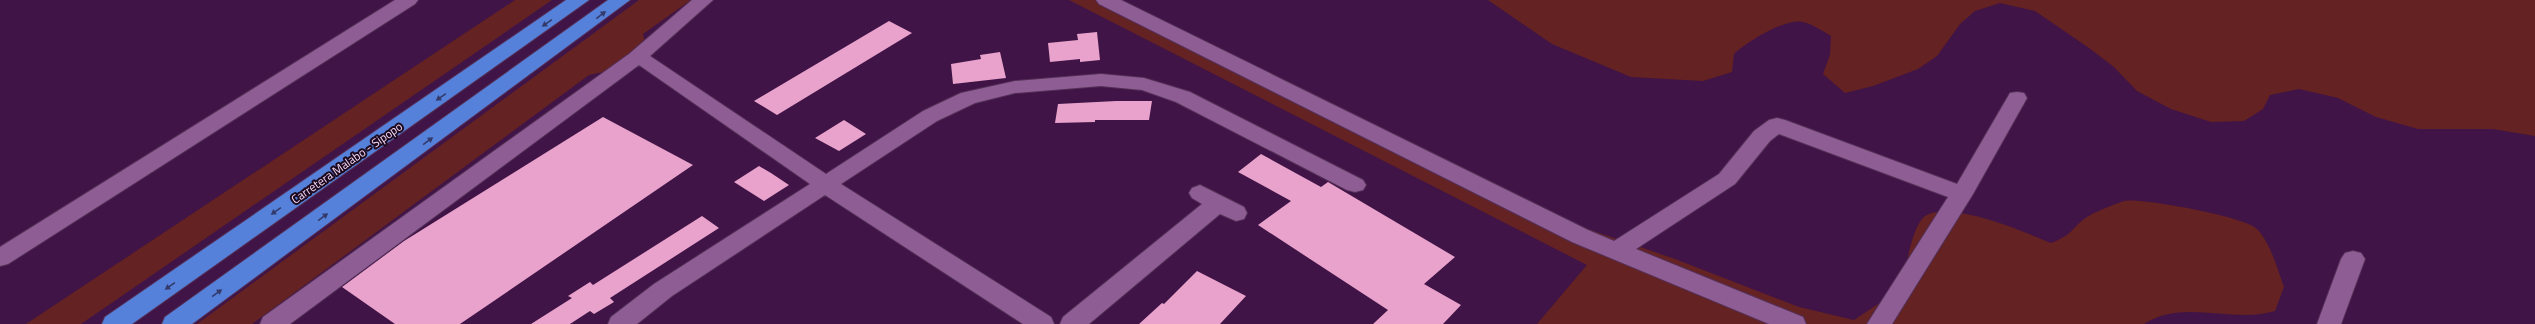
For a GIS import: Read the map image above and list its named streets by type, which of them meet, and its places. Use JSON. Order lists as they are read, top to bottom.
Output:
{
  "streets": {
    "highway": ["Carretera Malabo - Sipopo"]
  }
}
